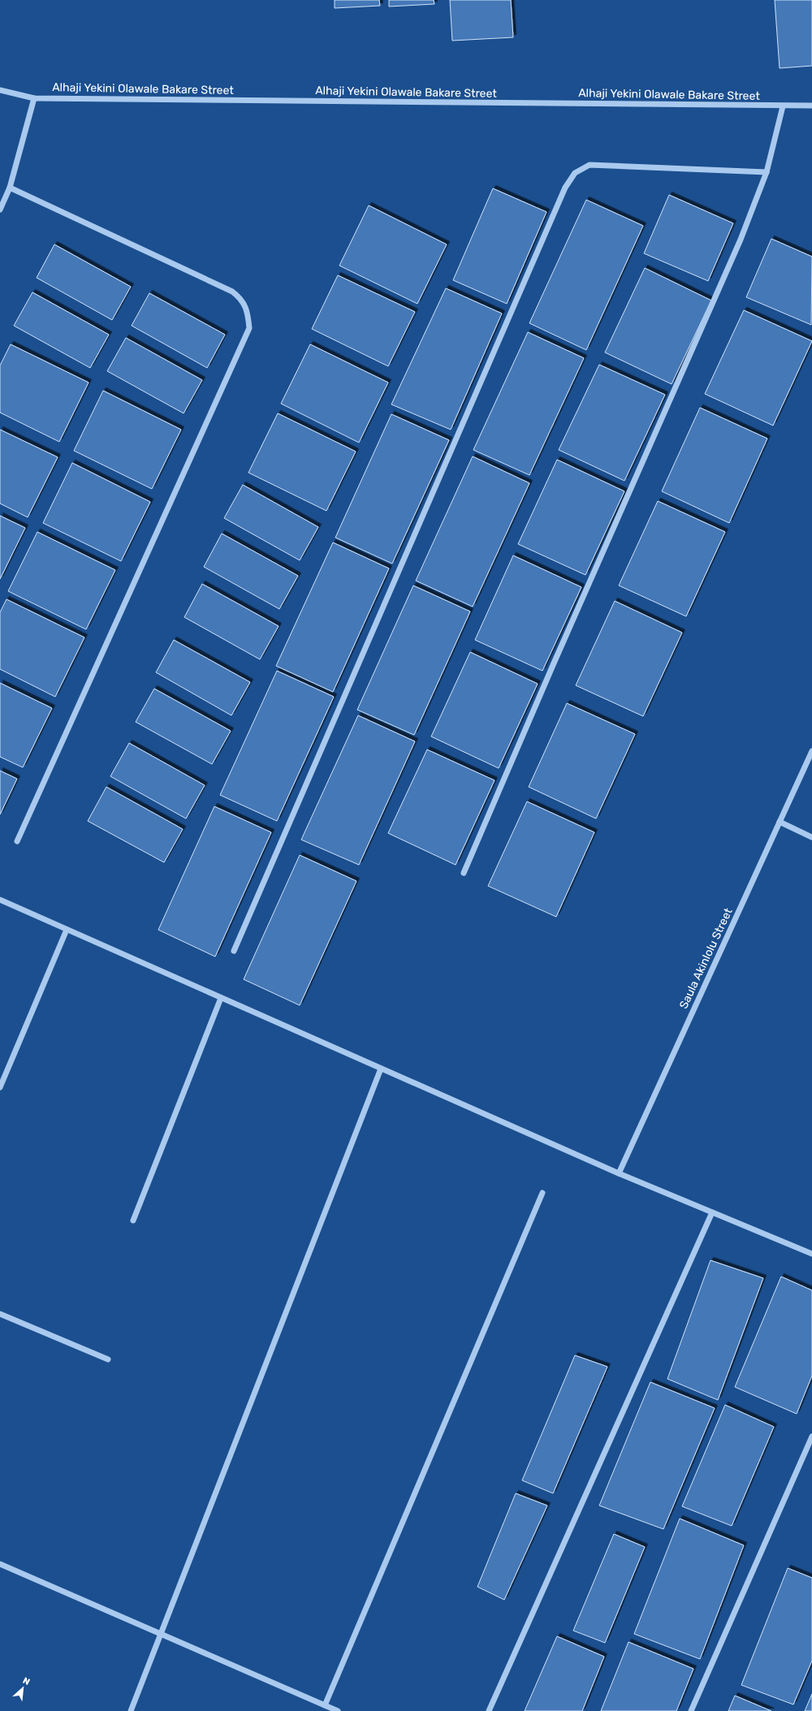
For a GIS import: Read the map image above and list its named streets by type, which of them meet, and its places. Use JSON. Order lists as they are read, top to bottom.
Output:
{
  "streets": {
    "street": ["Alhaji Yekini Olawale Bakare Street", "Saula Akinlolu Street"]
  },
  "north": "top right"
}
